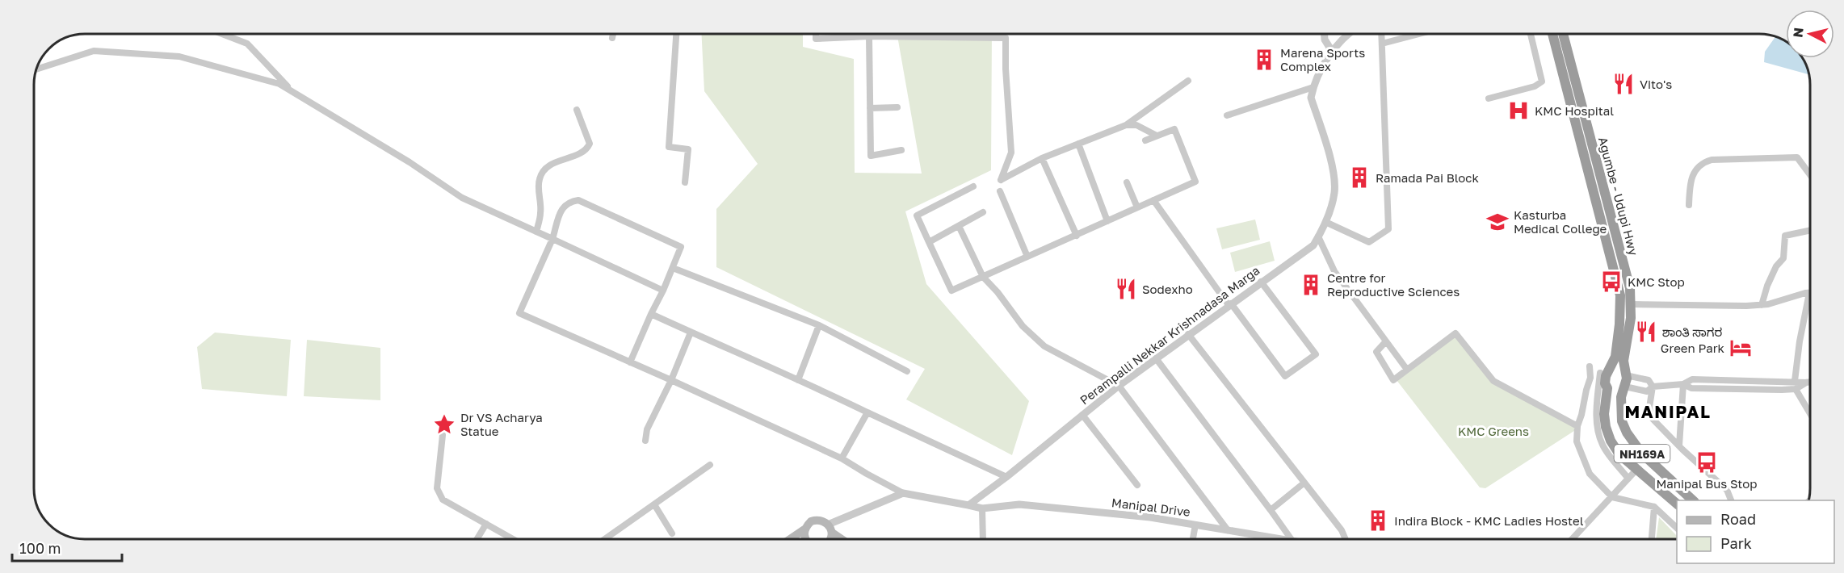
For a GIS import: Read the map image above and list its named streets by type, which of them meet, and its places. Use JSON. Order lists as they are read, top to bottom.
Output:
{
  "streets": {
    "highway": ["Agumbe - Udupi Hwy", "NH169A"],
    "street": ["Perampalli Nekkar Krishnadasa Marga", "Manipal Drive"]
  },
  "crossings": [
    ["Agumbe - Udupi Hwy", "NH169A"],
    ["Perampalli Nekkar Krishnadasa Marga", "Manipal Drive"]
  ],
  "districts": ["MANIPAL"],
  "parks": ["KMC Greens"],
  "places": {
    "building": [
      "Marena Sports Complex",
      "Ramada Pai Block",
      "Centre for Reproductive Sciences",
      "Indira Block - KMC Ladies Hostel"
    ],
    "restaurant": ["Vito's", "Sodexho", "ಶಾಂತಿ ಸಾಗರ"],
    "hospital": ["KMC Hospital"],
    "school or university": ["Kasturba Medical College"],
    "bus stop": ["KMC Stop", "Manipal Bus Stop"],
    "hotel": ["Green Park"],
    "place": ["Dr VS Acharya Statue"]
  },
  "legend": ["Road", "Park"],
  "scale_bar": "100 m",
  "north": "left"
}
